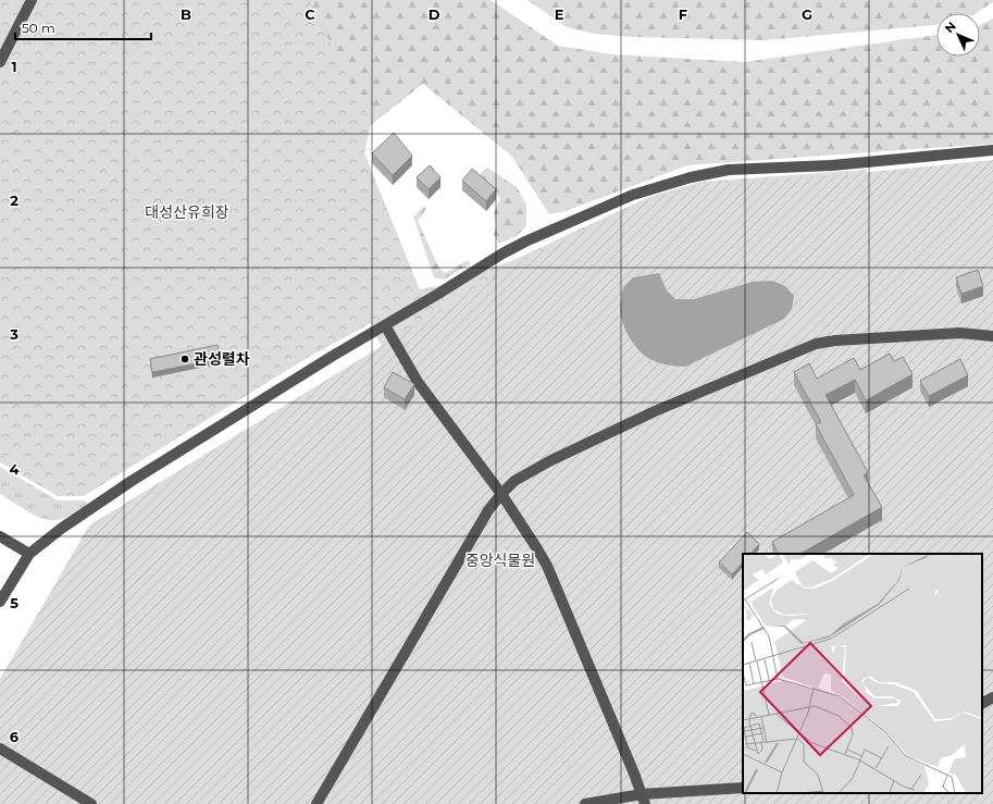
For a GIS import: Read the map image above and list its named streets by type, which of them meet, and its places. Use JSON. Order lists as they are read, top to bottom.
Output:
{
  "parks": ["대성산유희장", "중앙식물원"],
  "places": ["관성렬차"],
  "scale_bar": "50 m",
  "north": "top left",
  "grid": {
    "columns": [
      "B",
      "C",
      "D",
      "E",
      "F",
      "G"
    ],
    "rows": [
      "1",
      "2",
      "3",
      "4",
      "5",
      "6"
    ]
  }
}
